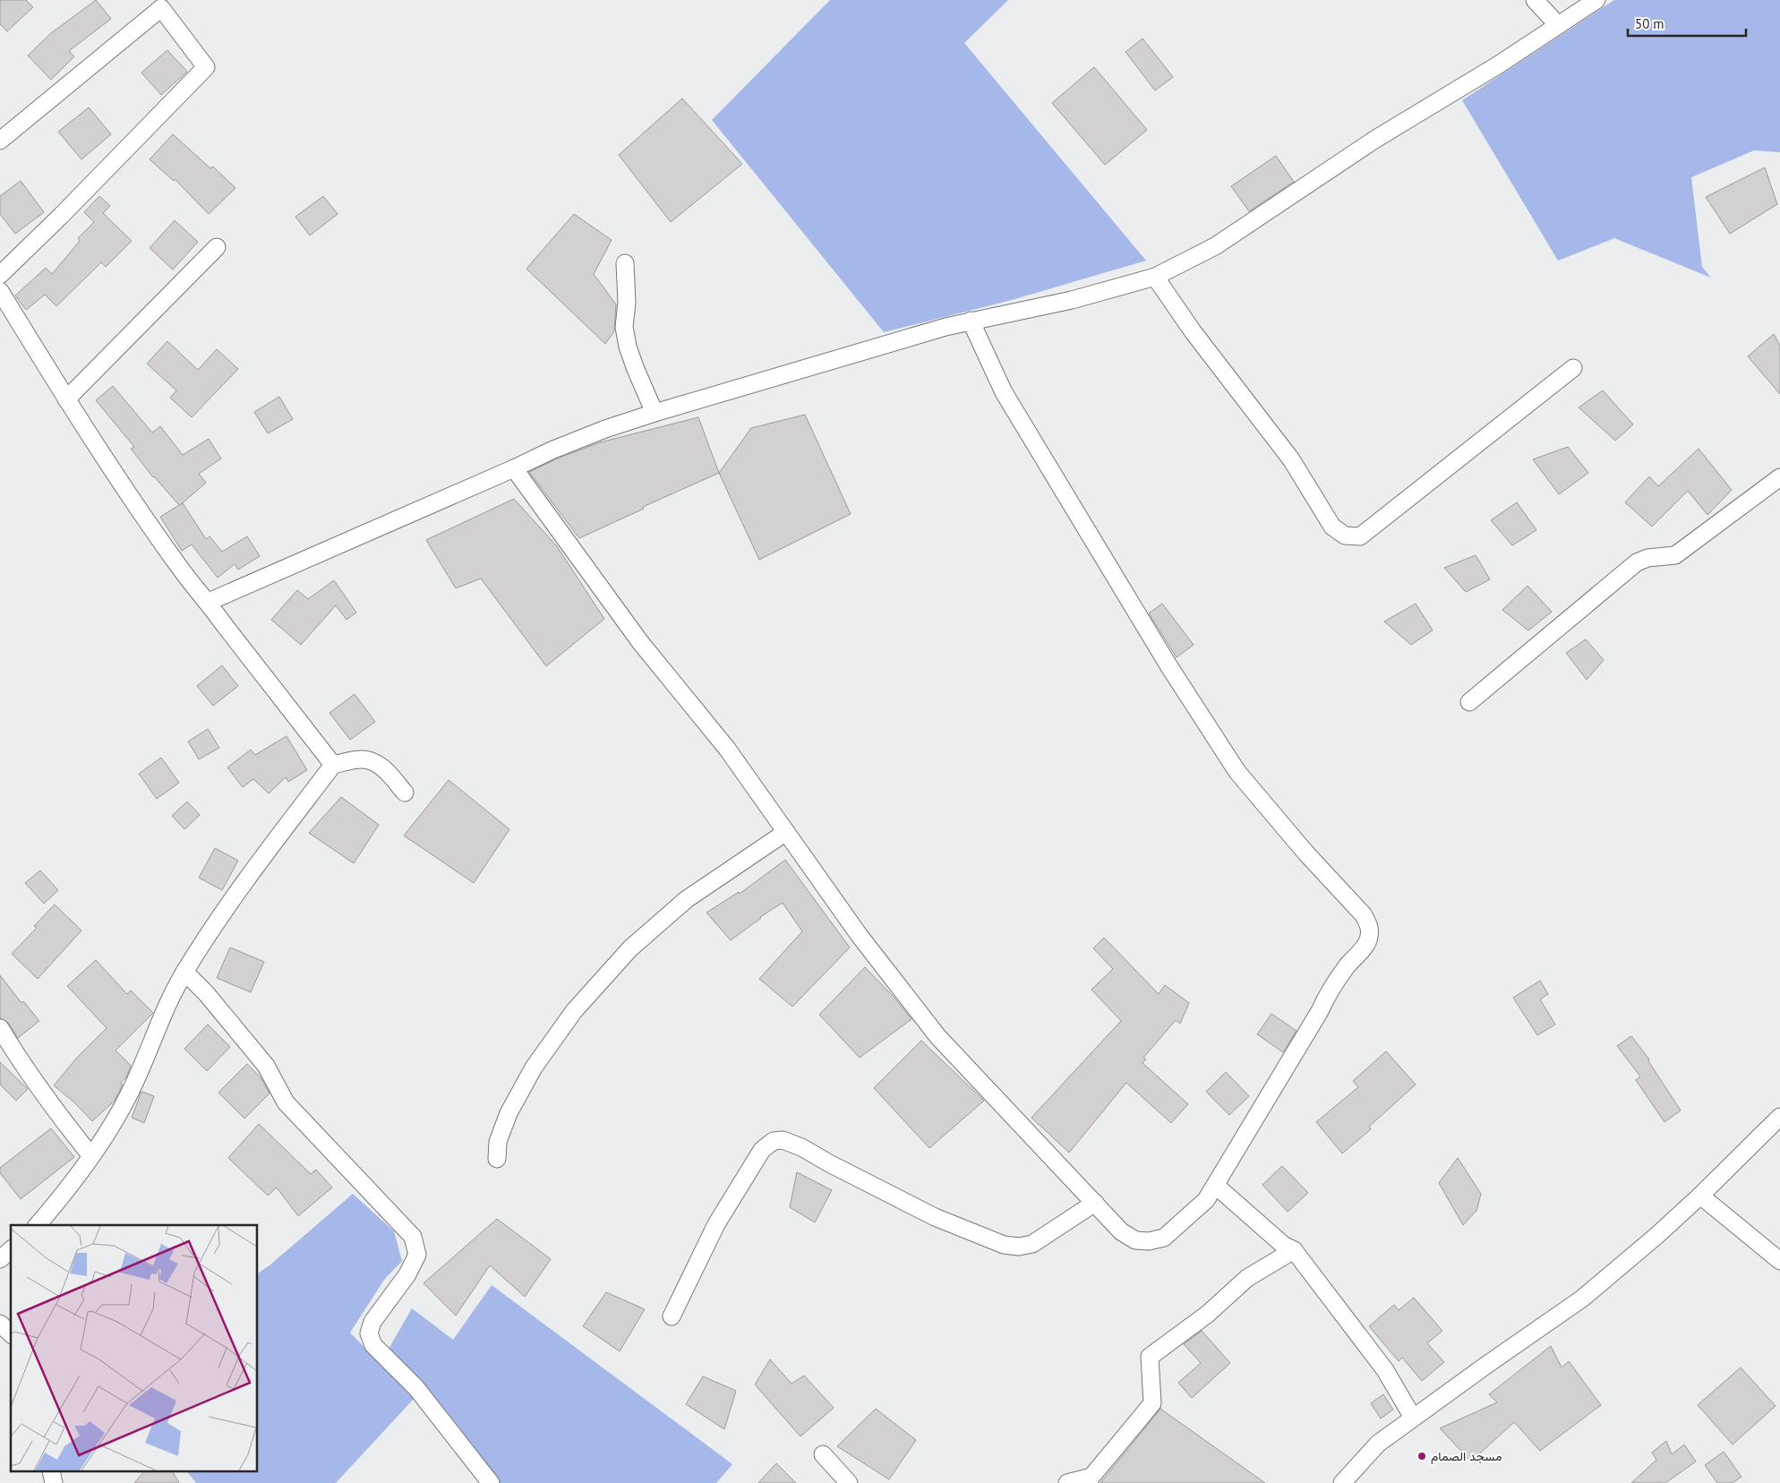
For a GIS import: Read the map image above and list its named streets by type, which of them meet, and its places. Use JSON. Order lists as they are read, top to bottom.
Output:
{
  "places": ["مسجد الصمام"],
  "scale_bar": "50 m"
}
